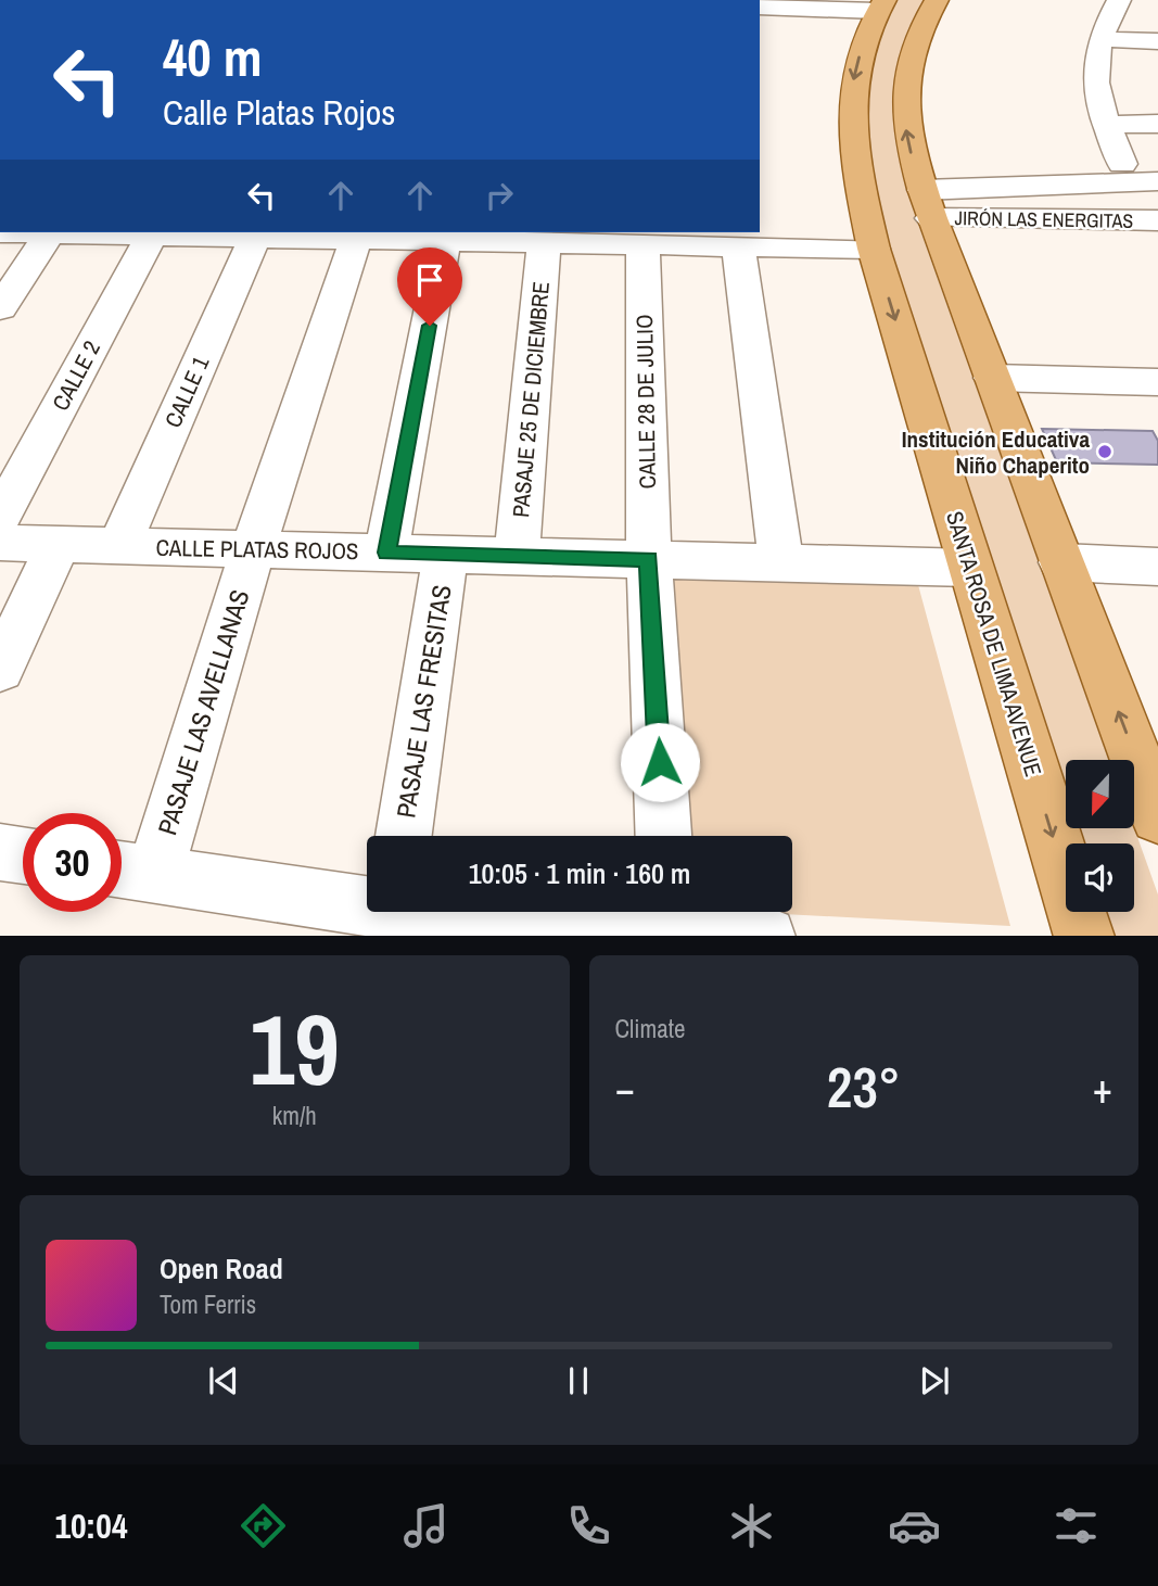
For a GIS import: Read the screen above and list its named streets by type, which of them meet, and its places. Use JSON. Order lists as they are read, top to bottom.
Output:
{
  "streets": {
    "main road": ["SANTA ROSA DE LIMA AVENUE"],
    "street": [
      "JIRÓN LAS ENERGITAS",
      "CALLE 2",
      "CALLE 1",
      "PASAJE 25 DE DICIEMBRE",
      "CALLE 28 DE JULIO",
      "CALLE PLATAS ROJOS",
      "PASAJE LAS FRESITAS",
      "PASAJE LAS AVELLANAS"
    ]
  },
  "crossings": [
    ["CALLE 1", "CALLE PLATAS ROJOS"],
    ["PASAJE 25 DE DICIEMBRE", "CALLE PLATAS ROJOS"],
    ["CALLE 28 DE JULIO", "CALLE PLATAS ROJOS"],
    ["CALLE PLATAS ROJOS", "SANTA ROSA DE LIMA AVENUE"],
    ["CALLE PLATAS ROJOS", "PASAJE LAS FRESITAS"],
    ["CALLE PLATAS ROJOS", "PASAJE LAS AVELLANAS"]
  ],
  "places": ["Institución Educativa Niño Chaperito"],
  "north": "bottom",
  "page": {
    "turn": ["40 m", "Calle Platas Rojos"],
    "limit": "30",
    "trip": "10:05 · 1 min · 160 m",
    "tile": [
      ["19", "km/h"],
      "Climate"
    ],
    "heat": ["−", "23°", "+"],
    "song": ["Open Road", "Tom Ferris"],
    "tabs": "10:04"
  }
}
